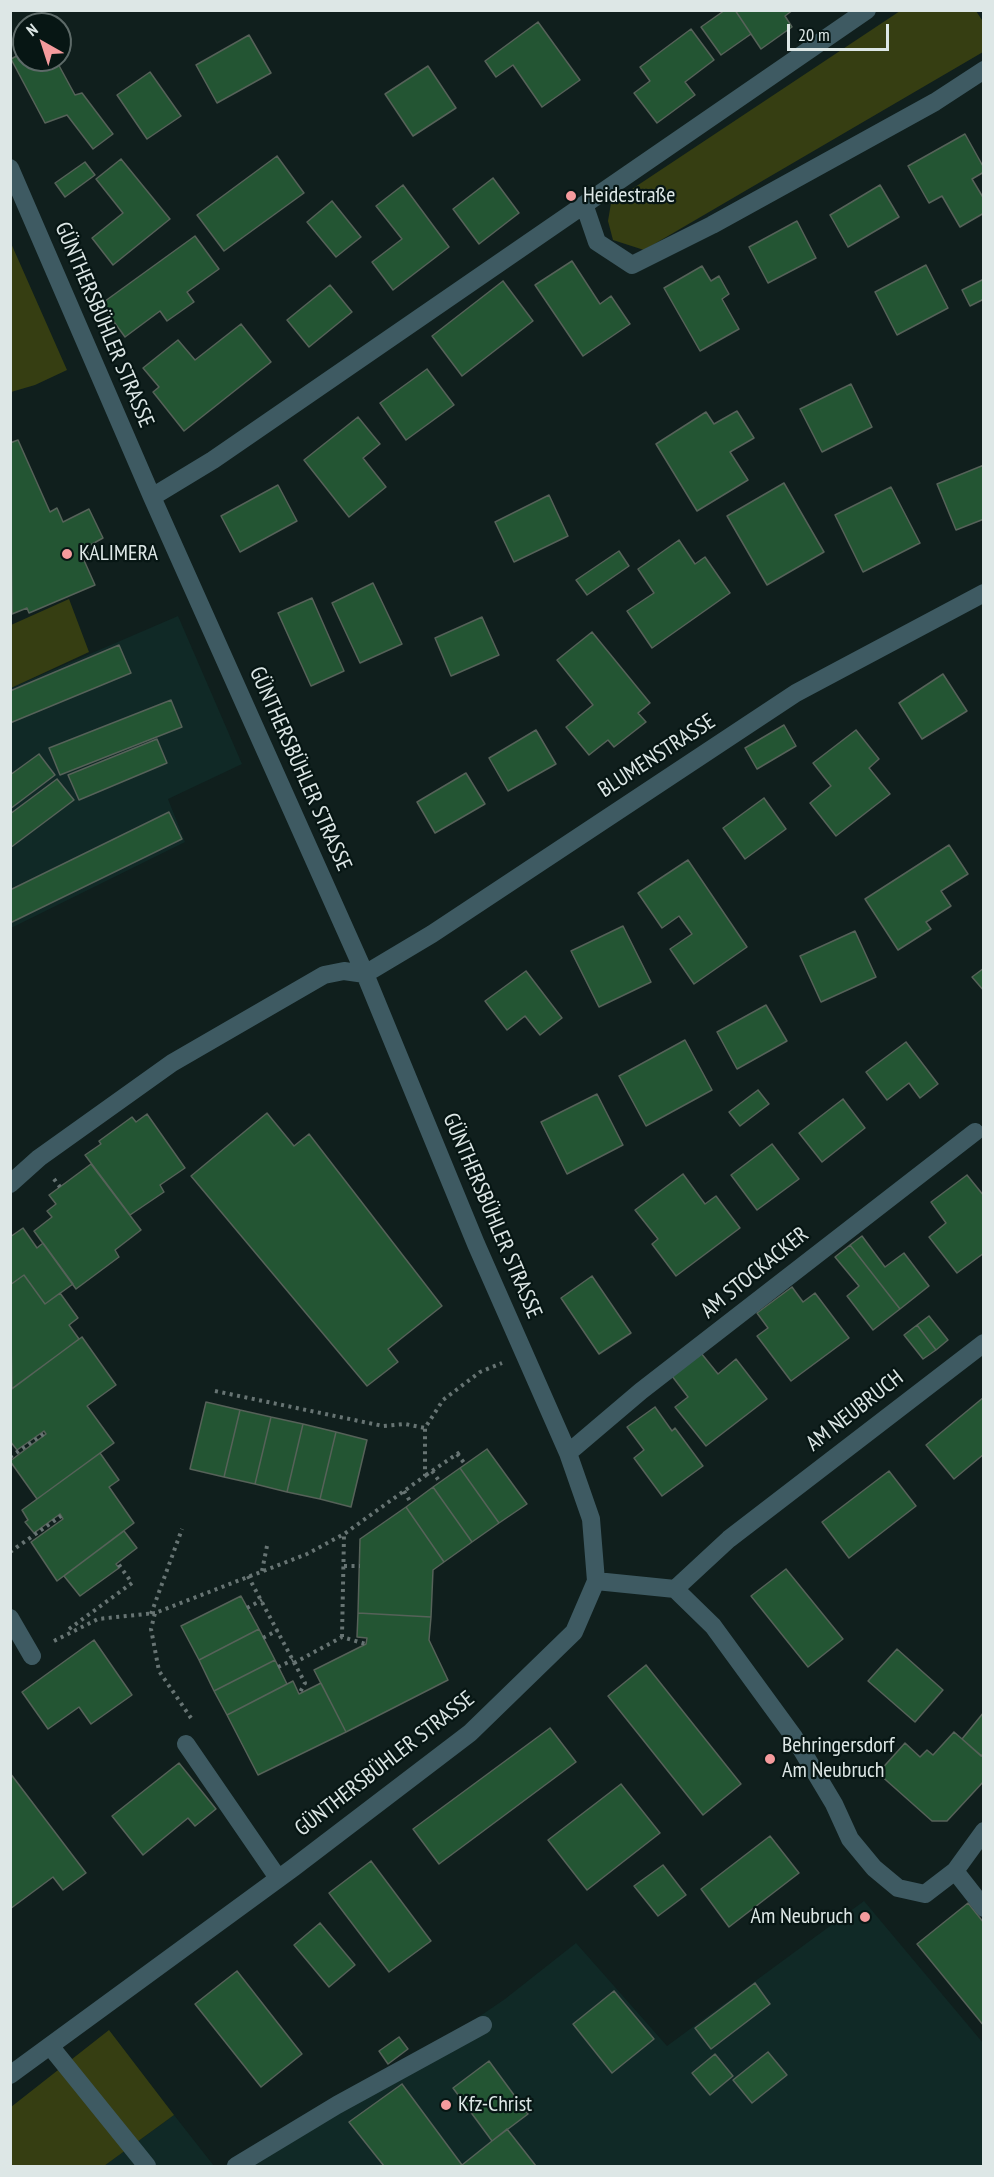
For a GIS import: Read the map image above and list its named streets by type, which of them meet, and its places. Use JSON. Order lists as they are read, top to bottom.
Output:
{
  "streets": {
    "street": [
      "GÜNTHERSBÜHLER STRASSE",
      "BLUMENSTRASSE",
      "AM STOCKACKER",
      "AM NEUBRUCH"
    ]
  },
  "crossings": [
    ["GÜNTHERSBÜHLER STRASSE", "BLUMENSTRASSE"],
    ["GÜNTHERSBÜHLER STRASSE", "AM STOCKACKER"]
  ],
  "places": [
    "Heidestraße",
    "KALIMERA",
    "Behringersdorf Am Neubruch",
    "Am Neubruch",
    "Kfz-Christ"
  ],
  "scale_bar": "20 m",
  "north": "top left"
}
